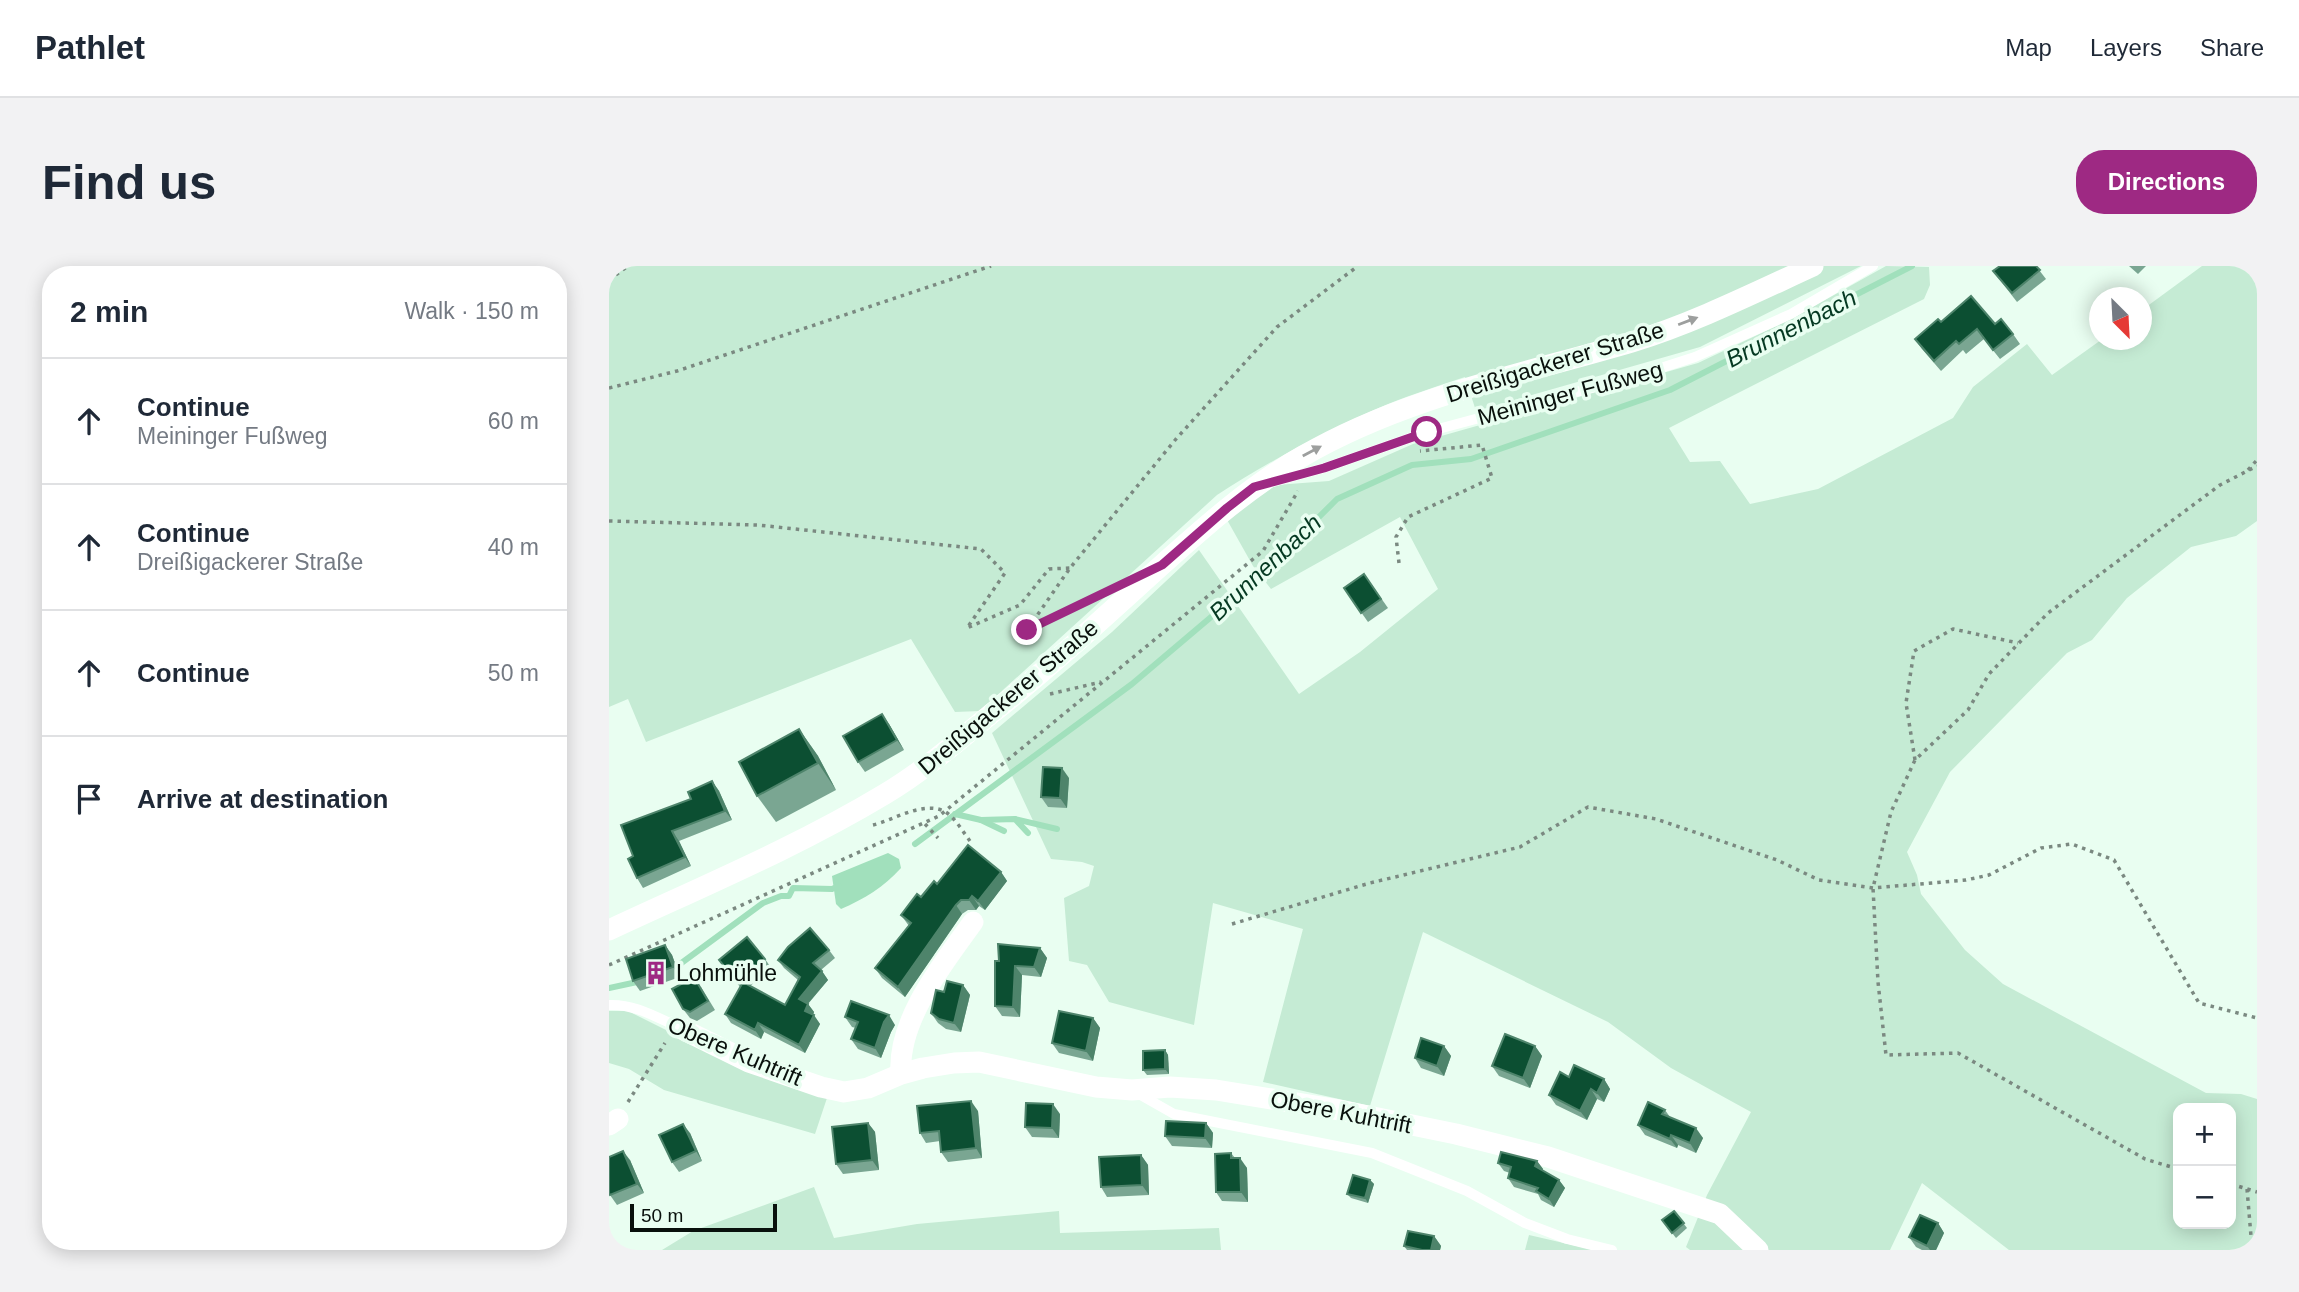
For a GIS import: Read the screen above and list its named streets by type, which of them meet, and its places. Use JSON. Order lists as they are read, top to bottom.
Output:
{
  "streets": {
    "street": ["Dreißigackerer Straße", "Obere Kuhtrift"],
    "lane": ["Meininger Fußweg"]
  },
  "crossings": [
    ["Dreißigackerer Straße", "Meininger Fußweg"]
  ],
  "one_way": ["Dreißigackerer Straße"],
  "water": ["Brunnenbach"],
  "places": {
    "building": ["Lohmühle"]
  },
  "scale_bar": "50 m",
  "north": "bottom right",
  "page": {
    "header": "Pathlet",
    "nav": ["Map", "Layers", "Share"],
    "buttons": "Directions",
    "title": "Find us",
    "heading": ["2 min", "Walk · 150 m"],
    "list": [
      ["Continue", "Meininger Fußweg", "60 m"],
      ["Continue", "Dreißigackerer Straße", "40 m"],
      ["Continue", "50 m"],
      "Arrive at destination"
    ],
    "map_buttons": ["+", "−"],
    "scale": "50 m"
  }
}
